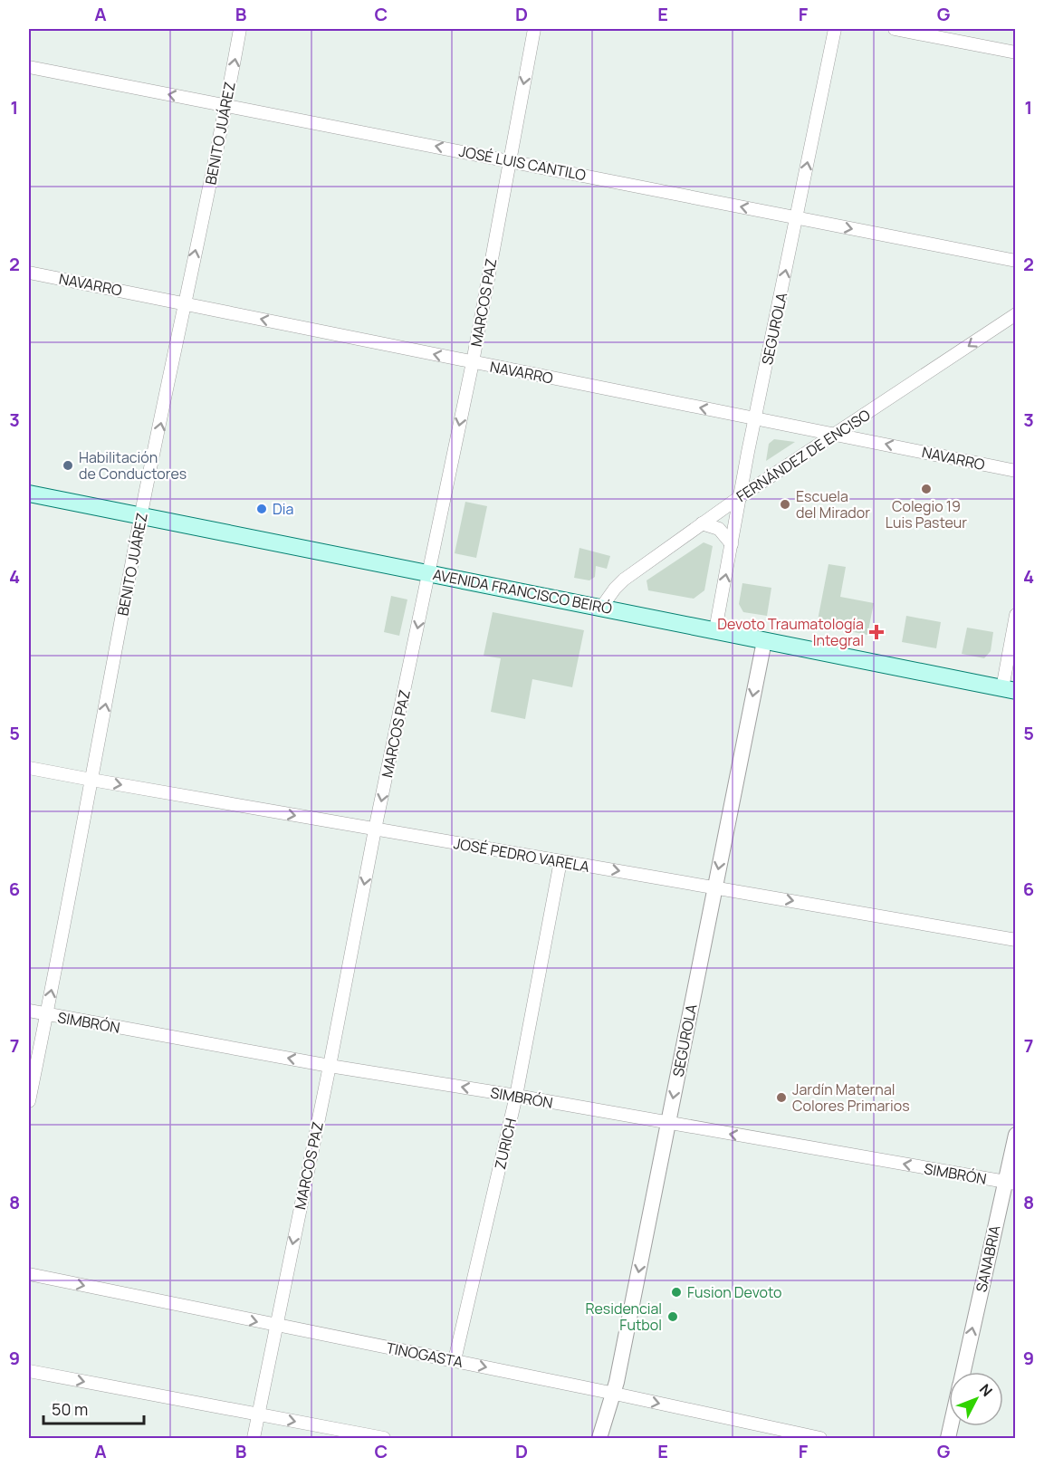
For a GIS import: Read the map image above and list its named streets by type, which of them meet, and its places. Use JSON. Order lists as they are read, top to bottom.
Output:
{
  "streets": {
    "main road": ["AVENIDA FRANCISCO BEIRÓ"],
    "street": [
      "BENITO JUÁREZ",
      "JOSÉ LUIS CANTILO",
      "NAVARRO",
      "MARCOS PAZ",
      "SEGUROLA",
      "FERNÁNDEZ DE ENCISO",
      "JOSÉ PEDRO VARELA",
      "SIMBRÓN",
      "ZURICH",
      "SANABRIA",
      "TINOGASTA"
    ]
  },
  "crossings": [
    ["BENITO JUÁREZ", "JOSÉ LUIS CANTILO"],
    ["BENITO JUÁREZ", "NAVARRO"],
    ["BENITO JUÁREZ", "AVENIDA FRANCISCO BEIRÓ"],
    ["BENITO JUÁREZ", "JOSÉ PEDRO VARELA"],
    ["BENITO JUÁREZ", "SIMBRÓN"],
    ["JOSÉ LUIS CANTILO", "MARCOS PAZ"],
    ["JOSÉ LUIS CANTILO", "SEGUROLA"],
    ["NAVARRO", "MARCOS PAZ"],
    ["NAVARRO", "SEGUROLA"],
    ["NAVARRO", "FERNÁNDEZ DE ENCISO"],
    ["MARCOS PAZ", "AVENIDA FRANCISCO BEIRÓ"],
    ["MARCOS PAZ", "JOSÉ PEDRO VARELA"],
    ["MARCOS PAZ", "SIMBRÓN"],
    ["MARCOS PAZ", "TINOGASTA"],
    ["SEGUROLA", "FERNÁNDEZ DE ENCISO"],
    ["SEGUROLA", "AVENIDA FRANCISCO BEIRÓ"],
    ["SEGUROLA", "JOSÉ PEDRO VARELA"],
    ["SEGUROLA", "SIMBRÓN"],
    ["SEGUROLA", "TINOGASTA"],
    ["FERNÁNDEZ DE ENCISO", "AVENIDA FRANCISCO BEIRÓ"],
    ["JOSÉ PEDRO VARELA", "ZURICH"],
    ["SIMBRÓN", "ZURICH"],
    ["SIMBRÓN", "SANABRIA"],
    ["ZURICH", "TINOGASTA"]
  ],
  "one_way": [
    "BENITO JUÁREZ",
    "NAVARRO",
    "MARCOS PAZ",
    "FERNÁNDEZ DE ENCISO",
    "JOSÉ PEDRO VARELA",
    "SIMBRÓN",
    "SANABRIA"
  ],
  "places": {
    "other": [
      "Habilitación de Conductores",
      "Colegio 19 Luis Pasteur",
      "Escuela del Mirador",
      "Dia",
      "Jardín Maternal Colores Primarios",
      "Fusion Devoto",
      "Residencial Futbol"
    ],
    "health": ["Devoto Traumatología Integral"]
  },
  "scale_bar": "50 m",
  "north": "top right",
  "grid": {
    "columns": [
      "A",
      "B",
      "C",
      "D",
      "E",
      "F",
      "G"
    ],
    "rows": [
      "1",
      "2",
      "3",
      "4",
      "5",
      "6",
      "7",
      "8",
      "9"
    ]
  }
}
